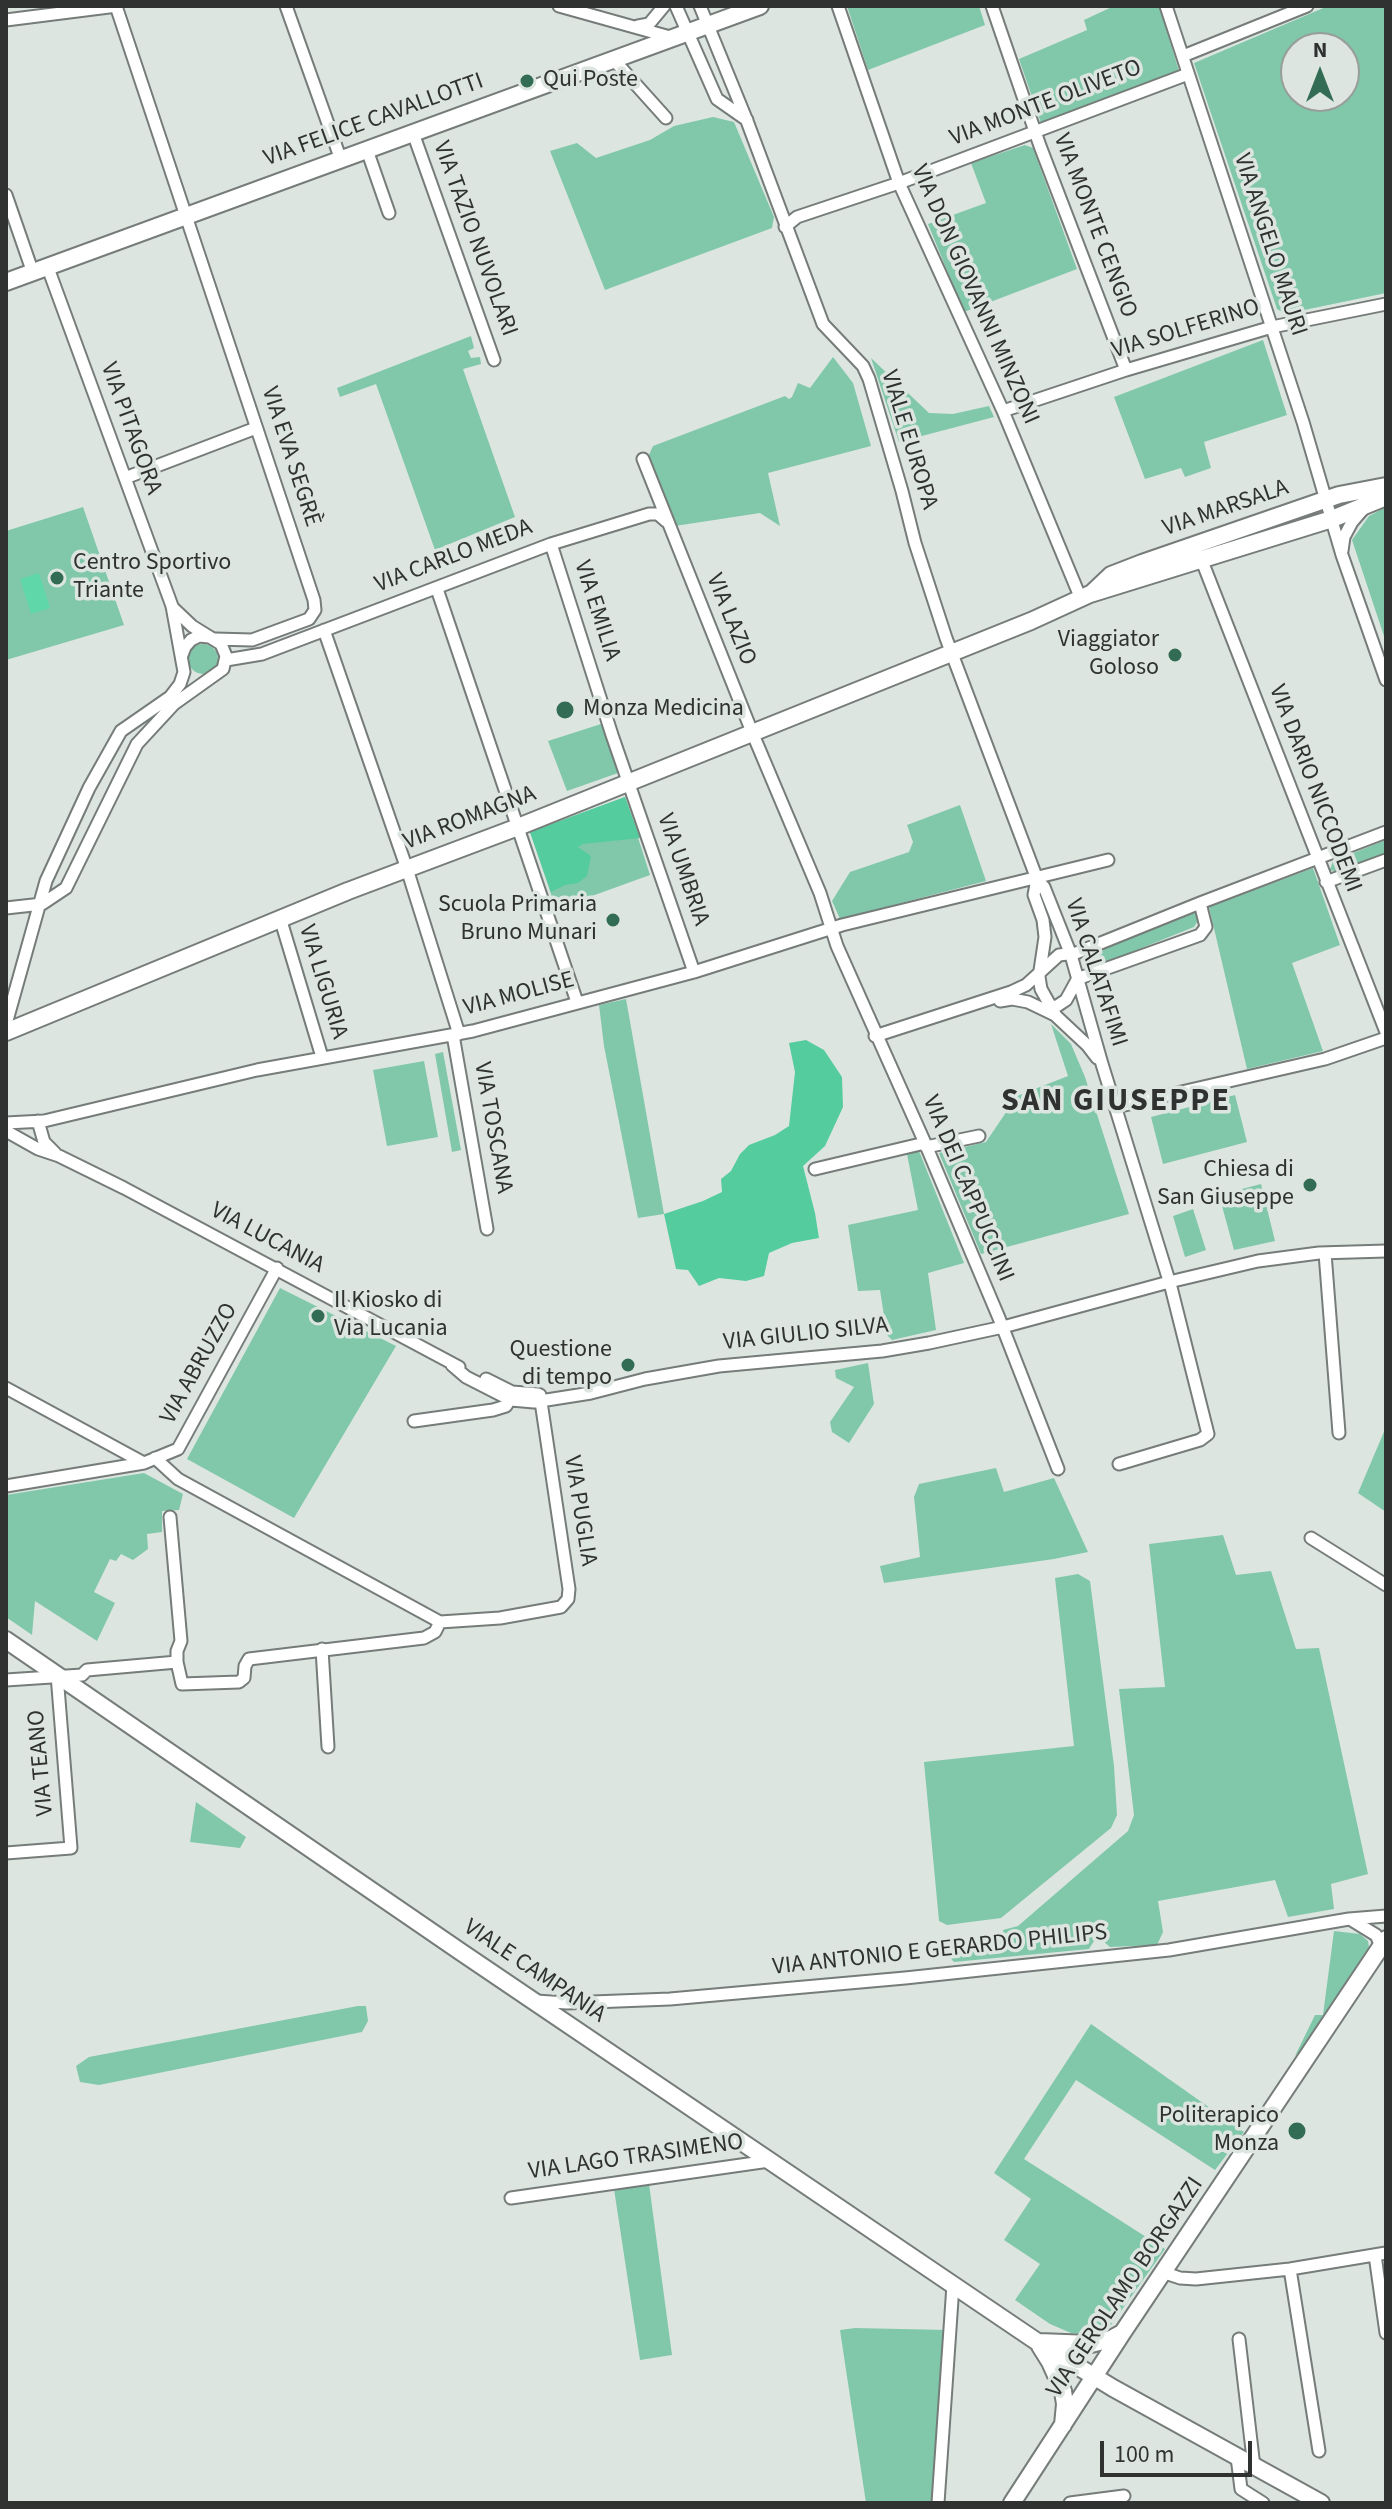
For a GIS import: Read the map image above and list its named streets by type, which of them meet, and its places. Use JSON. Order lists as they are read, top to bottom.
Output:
{
  "streets": {
    "street": [
      "VIA MONTE OLIVETO",
      "VIA FELICE CAVALLOTTI",
      "VIA MONTE CENGIO",
      "VIA TAZIO NUVOLARI",
      "VIA ANGELO MAURI",
      "VIA DON GIOVANNI MINZONI",
      "VIA SOLFERINO",
      "VIA PITAGORA",
      "VIALE EUROPA",
      "VIA EVA SEGRÈ",
      "VIA MARSALA",
      "VIA CARLO MEDA",
      "VIA EMILIA",
      "VIA LAZIO",
      "VIA DARIO NICCODEMI",
      "VIA ROMAGNA",
      "VIA UMBRIA",
      "VIA CALATAFIMI",
      "VIA LIGURIA",
      "VIA MOLISE",
      "VIA TOSCANA",
      "VIA DEI CAPPUCCINI",
      "VIA LUCANIA",
      "VIA GIULIO SILVA",
      "VIA ABRUZZO",
      "VIA PUGLIA",
      "VIA TEANO",
      "VIA ANTONIO E GERARDO PHILIPS",
      "VIALE CAMPANIA",
      "VIA LAGO TRASIMENO",
      "VIA GEROLAMO BORGAZZI"
    ]
  },
  "crossings": [
    ["VIA MONTE OLIVETO", "VIA MONTE CENGIO"],
    ["VIA MONTE OLIVETO", "VIA ANGELO MAURI"],
    ["VIA MONTE OLIVETO", "VIA DON GIOVANNI MINZONI"],
    ["VIA MONTE OLIVETO", "VIALE EUROPA"],
    ["VIA FELICE CAVALLOTTI", "VIA TAZIO NUVOLARI"],
    ["VIA FELICE CAVALLOTTI", "VIA PITAGORA"],
    ["VIA FELICE CAVALLOTTI", "VIALE EUROPA"],
    ["VIA FELICE CAVALLOTTI", "VIA EVA SEGRÈ"],
    ["VIA MONTE CENGIO", "VIA SOLFERINO"],
    ["VIA ANGELO MAURI", "VIA SOLFERINO"],
    ["VIA ANGELO MAURI", "VIA MARSALA"],
    ["VIA DON GIOVANNI MINZONI", "VIA SOLFERINO"],
    ["VIA DON GIOVANNI MINZONI", "VIA MARSALA"],
    ["VIA PITAGORA", "VIA EVA SEGRÈ"],
    ["VIA PITAGORA", "VIA CARLO MEDA"],
    ["VIALE EUROPA", "VIA MARSALA"],
    ["VIALE EUROPA", "VIA ROMAGNA"],
    ["VIALE EUROPA", "VIA CALATAFIMI"],
    ["VIA EVA SEGRÈ", "VIA CARLO MEDA"],
    ["VIA MARSALA", "VIA DARIO NICCODEMI"],
    ["VIA MARSALA", "VIA ROMAGNA"],
    ["VIA MARSALA", "VIA CALATAFIMI"],
    ["VIA CARLO MEDA", "VIA EMILIA"],
    ["VIA CARLO MEDA", "VIA LAZIO"],
    ["VIA CARLO MEDA", "VIA TOSCANA"],
    ["VIA EMILIA", "VIA ROMAGNA"],
    ["VIA EMILIA", "VIA UMBRIA"],
    ["VIA LAZIO", "VIA ROMAGNA"],
    ["VIA LAZIO", "VIA MOLISE"],
    ["VIA LAZIO", "VIA DEI CAPPUCCINI"],
    ["VIA ROMAGNA", "VIA UMBRIA"],
    ["VIA ROMAGNA", "VIA CALATAFIMI"],
    ["VIA ROMAGNA", "VIA LIGURIA"],
    ["VIA ROMAGNA", "VIA TOSCANA"],
    ["VIA UMBRIA", "VIA MOLISE"],
    ["VIA CALATAFIMI", "VIA MOLISE"],
    ["VIA CALATAFIMI", "VIA GIULIO SILVA"],
    ["VIA LIGURIA", "VIA MOLISE"],
    ["VIA MOLISE", "VIA TOSCANA"],
    ["VIA MOLISE", "VIA DEI CAPPUCCINI"],
    ["VIA DEI CAPPUCCINI", "VIA GIULIO SILVA"],
    ["VIA LUCANIA", "VIA GIULIO SILVA"],
    ["VIA LUCANIA", "VIA ABRUZZO"],
    ["VIA GIULIO SILVA", "VIA PUGLIA"],
    ["VIA TEANO", "VIALE CAMPANIA"],
    ["VIA ANTONIO E GERARDO PHILIPS", "VIALE CAMPANIA"],
    ["VIALE CAMPANIA", "VIA LAGO TRASIMENO"],
    ["VIALE CAMPANIA", "VIA GEROLAMO BORGAZZI"]
  ],
  "districts": ["SAN GIUSEPPE"],
  "places": [
    "Qui Poste",
    "Centro Sportivo Triante",
    "Viaggiator Goloso",
    "Monza Medicina",
    "Scuola Primaria Bruno Munari",
    "Chiesa di San Giuseppe",
    "Il Kiosko di Via Lucania",
    "Questione di tempo",
    "Politerapico Monza"
  ],
  "scale_bar": "100 m",
  "north": "top"
}
